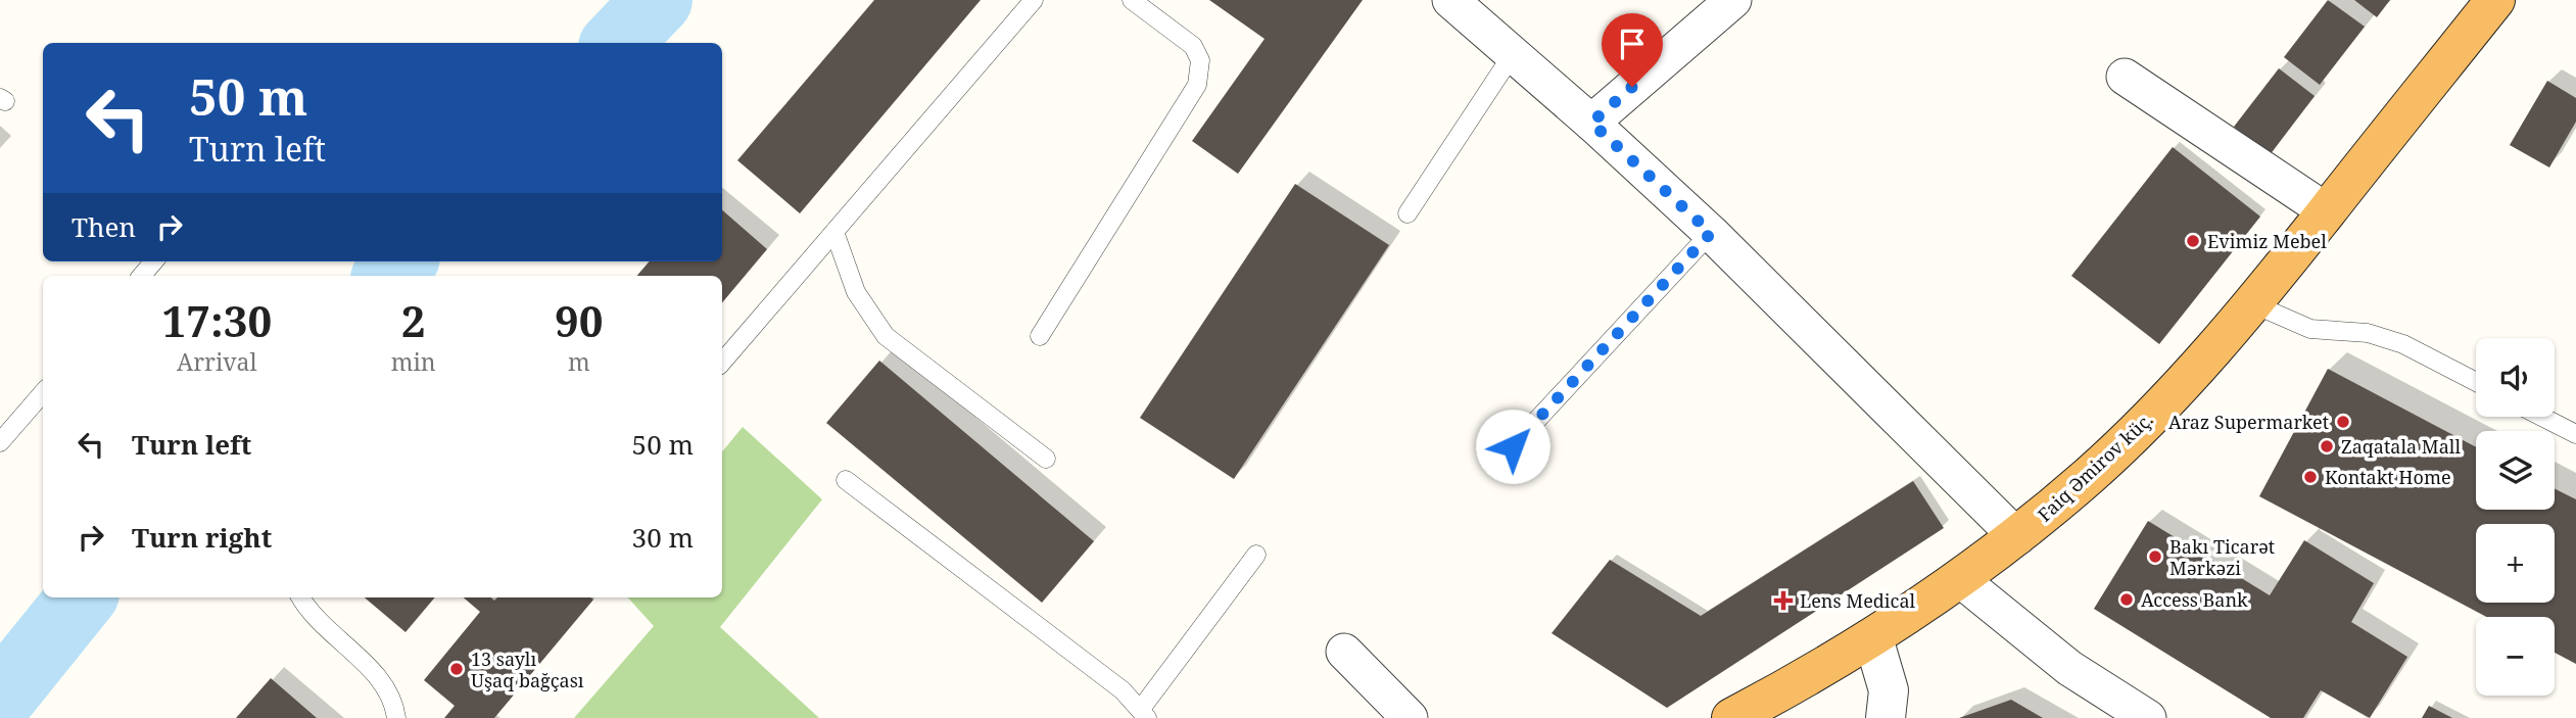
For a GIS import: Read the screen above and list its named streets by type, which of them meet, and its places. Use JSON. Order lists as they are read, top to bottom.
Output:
{
  "streets": {
    "highway": ["Faiq Əmirov küç."]
  },
  "places": {
    "other": [
      "Evimiz Mebel",
      "Araz Supermarket",
      "Zaqatala Mall",
      "Kontakt Home",
      "Bakı Ticarət Mərkəzi",
      "Access Bank",
      "13 saylı Uşaq bağçası"
    ],
    "health": ["Lens Medical"]
  },
  "page": {
    "turn": ["50 m", "Turn left"],
    "then": "Then",
    "eta": [
      "17:30",
      "Arrival",
      "2",
      "min",
      "90",
      "m"
    ],
    "map_buttons": ["+", "−"],
    "list": [
      {
        "name": "Turn left",
        "value": "50 m"
      },
      {
        "name": "Turn right",
        "value": "30 m"
      }
    ]
  }
}
